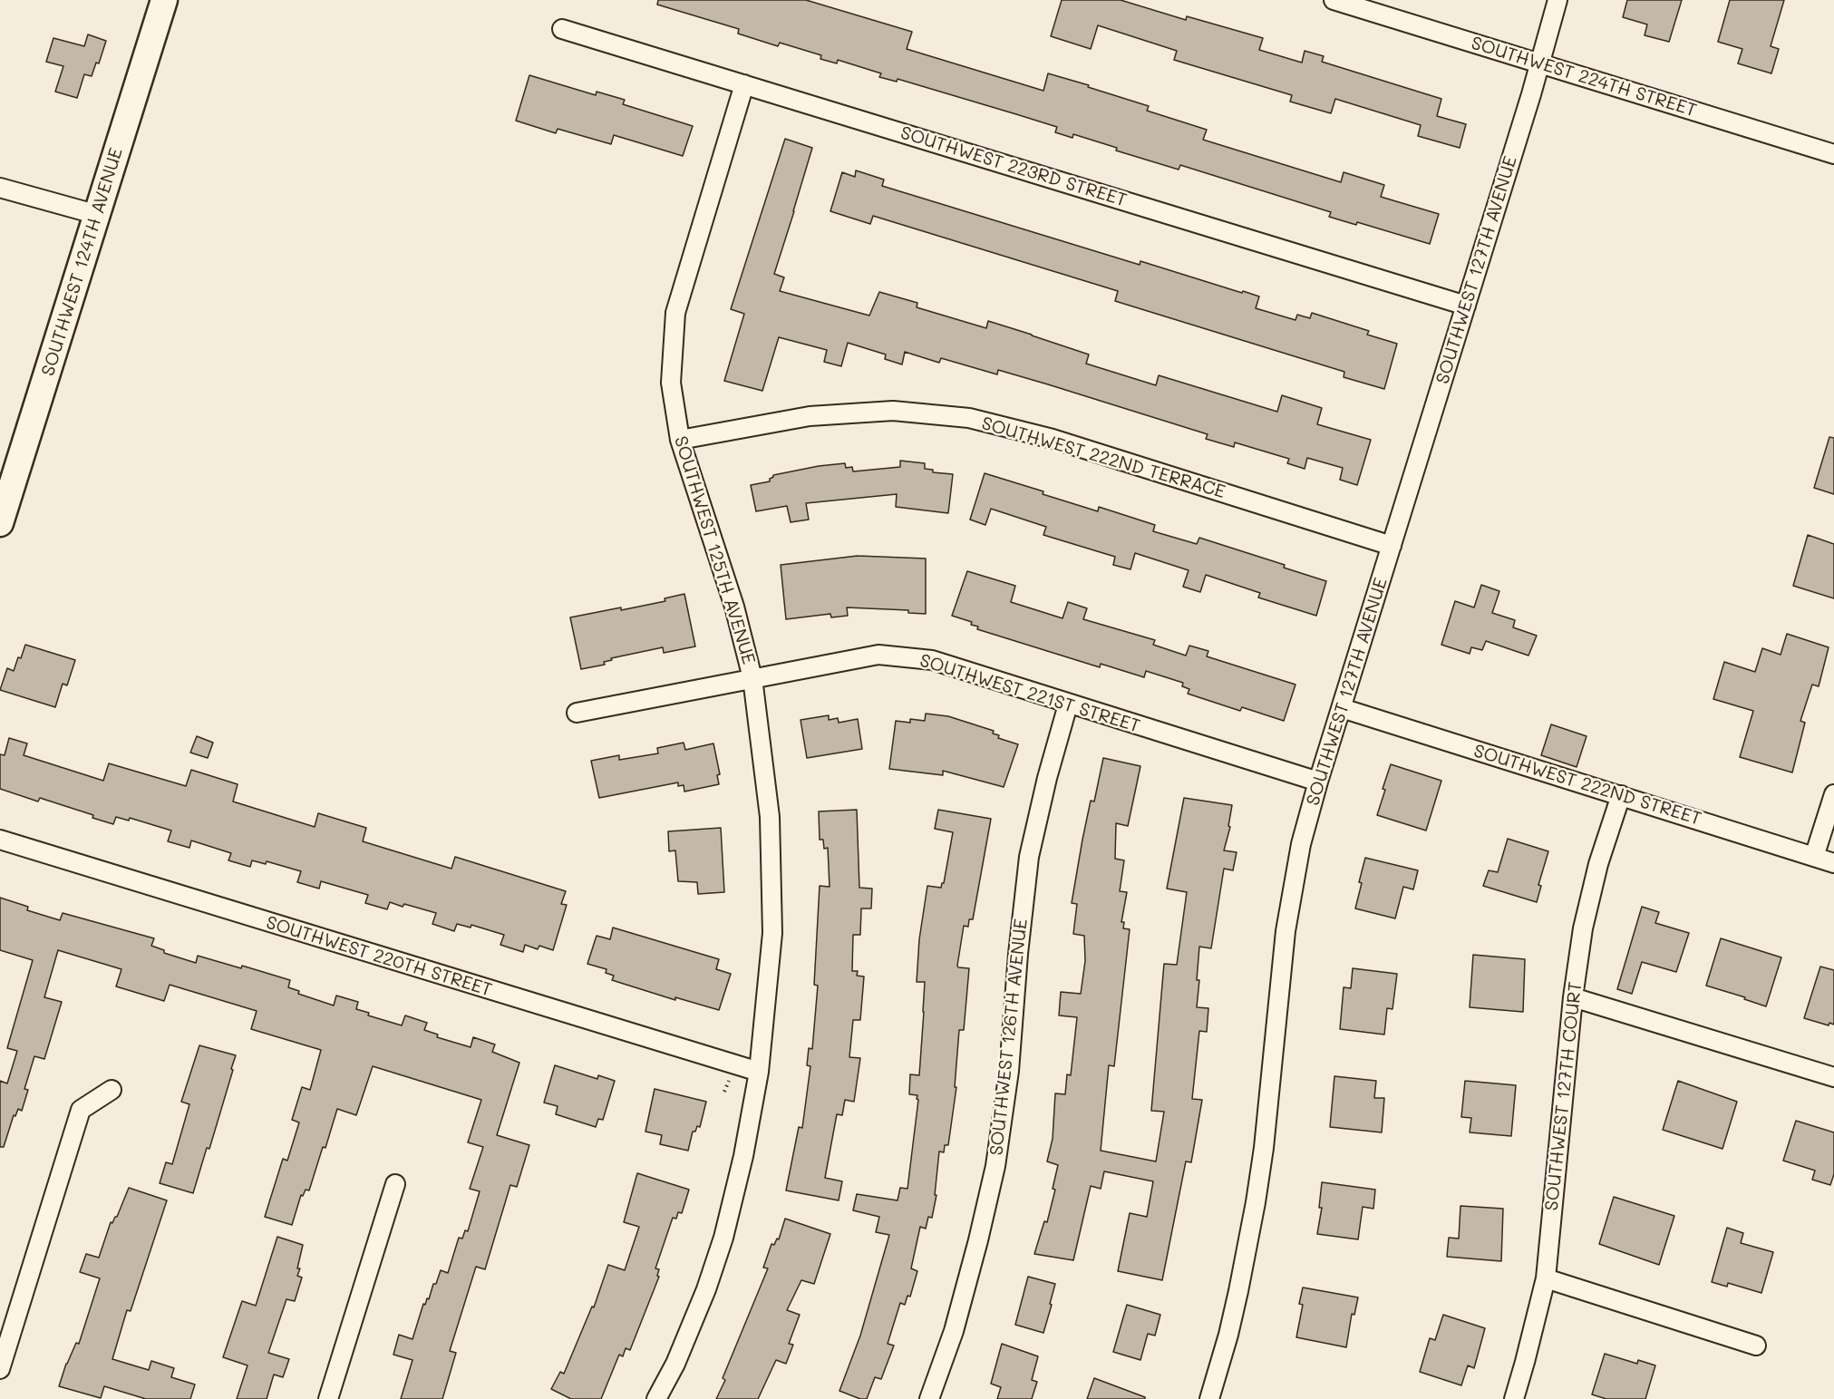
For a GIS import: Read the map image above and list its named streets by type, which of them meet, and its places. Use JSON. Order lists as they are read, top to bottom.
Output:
{
  "streets": {
    "street": [
      "SOUTHWEST 224TH STREET",
      "SOUTHWEST 223RD STREET",
      "SOUTHWEST 124TH AVENUE",
      "SOUTHWEST 127TH AVENUE",
      "SOUTHWEST 222ND TERRACE",
      "SOUTHWEST 125TH AVENUE",
      "SOUTHWEST 221ST STREET",
      "SOUTHWEST 222ND STREET",
      "SOUTHWEST 220TH STREET",
      "SOUTHWEST 126TH AVENUE",
      "SOUTHWEST 127TH COURT"
    ]
  },
  "crossings": [
    ["SOUTHWEST 224TH STREET", "SOUTHWEST 127TH AVENUE"],
    ["SOUTHWEST 223RD STREET", "SOUTHWEST 127TH AVENUE"],
    ["SOUTHWEST 223RD STREET", "SOUTHWEST 125TH AVENUE"],
    ["SOUTHWEST 127TH AVENUE", "SOUTHWEST 222ND TERRACE"],
    ["SOUTHWEST 127TH AVENUE", "SOUTHWEST 221ST STREET"],
    ["SOUTHWEST 127TH AVENUE", "SOUTHWEST 222ND STREET"],
    ["SOUTHWEST 222ND TERRACE", "SOUTHWEST 125TH AVENUE"],
    ["SOUTHWEST 125TH AVENUE", "SOUTHWEST 221ST STREET"],
    ["SOUTHWEST 125TH AVENUE", "SOUTHWEST 220TH STREET"],
    ["SOUTHWEST 221ST STREET", "SOUTHWEST 126TH AVENUE"],
    ["SOUTHWEST 222ND STREET", "SOUTHWEST 127TH COURT"]
  ]
}
